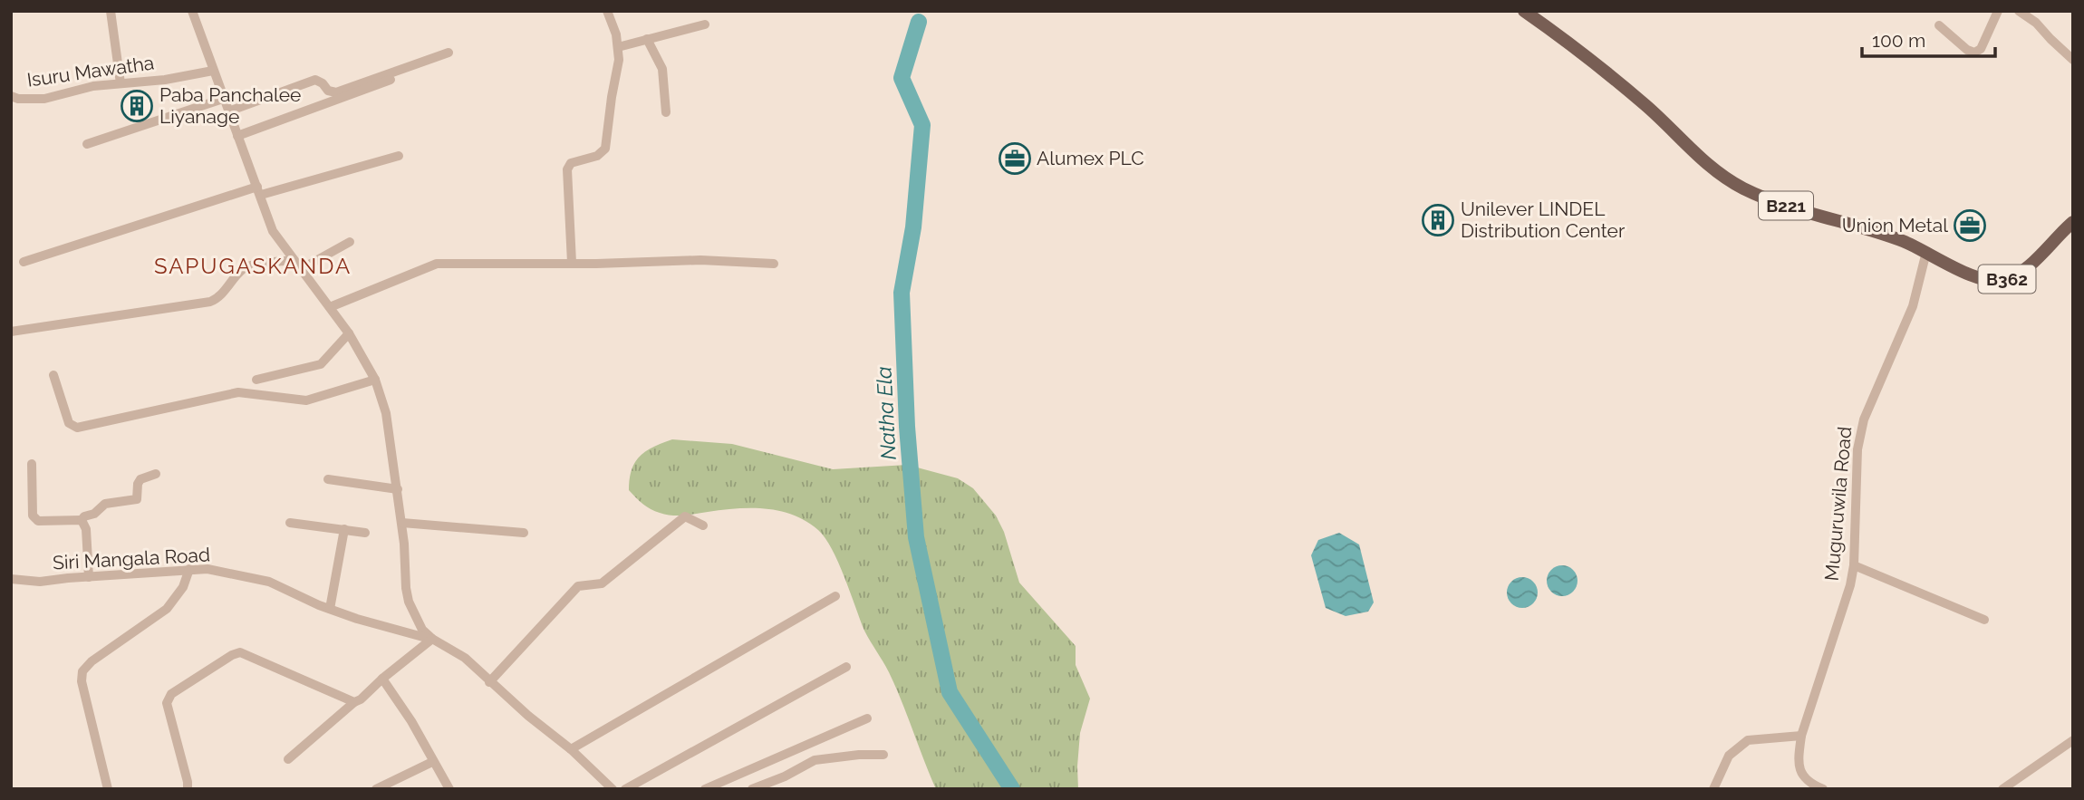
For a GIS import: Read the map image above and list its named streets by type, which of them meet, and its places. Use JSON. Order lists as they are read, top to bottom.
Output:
{
  "streets": {
    "main road": ["B221", "B362"],
    "street": ["Isuru Mawatha", "Muguruwila Road", "Siri Mangala Road"]
  },
  "crossings": [
    ["B221", "B362"],
    ["B221", "Muguruwila Road"],
    ["B362", "Muguruwila Road"]
  ],
  "districts": ["SAPUGASKANDA"],
  "water": ["Natha Ela"],
  "places": {
    "building": ["Paba Panchalee Liyanage", "Unilever LINDEL Distribution Center"],
    "office": ["Alumex PLC", "Union Metal"]
  },
  "scale_bar": "100 m"
}
